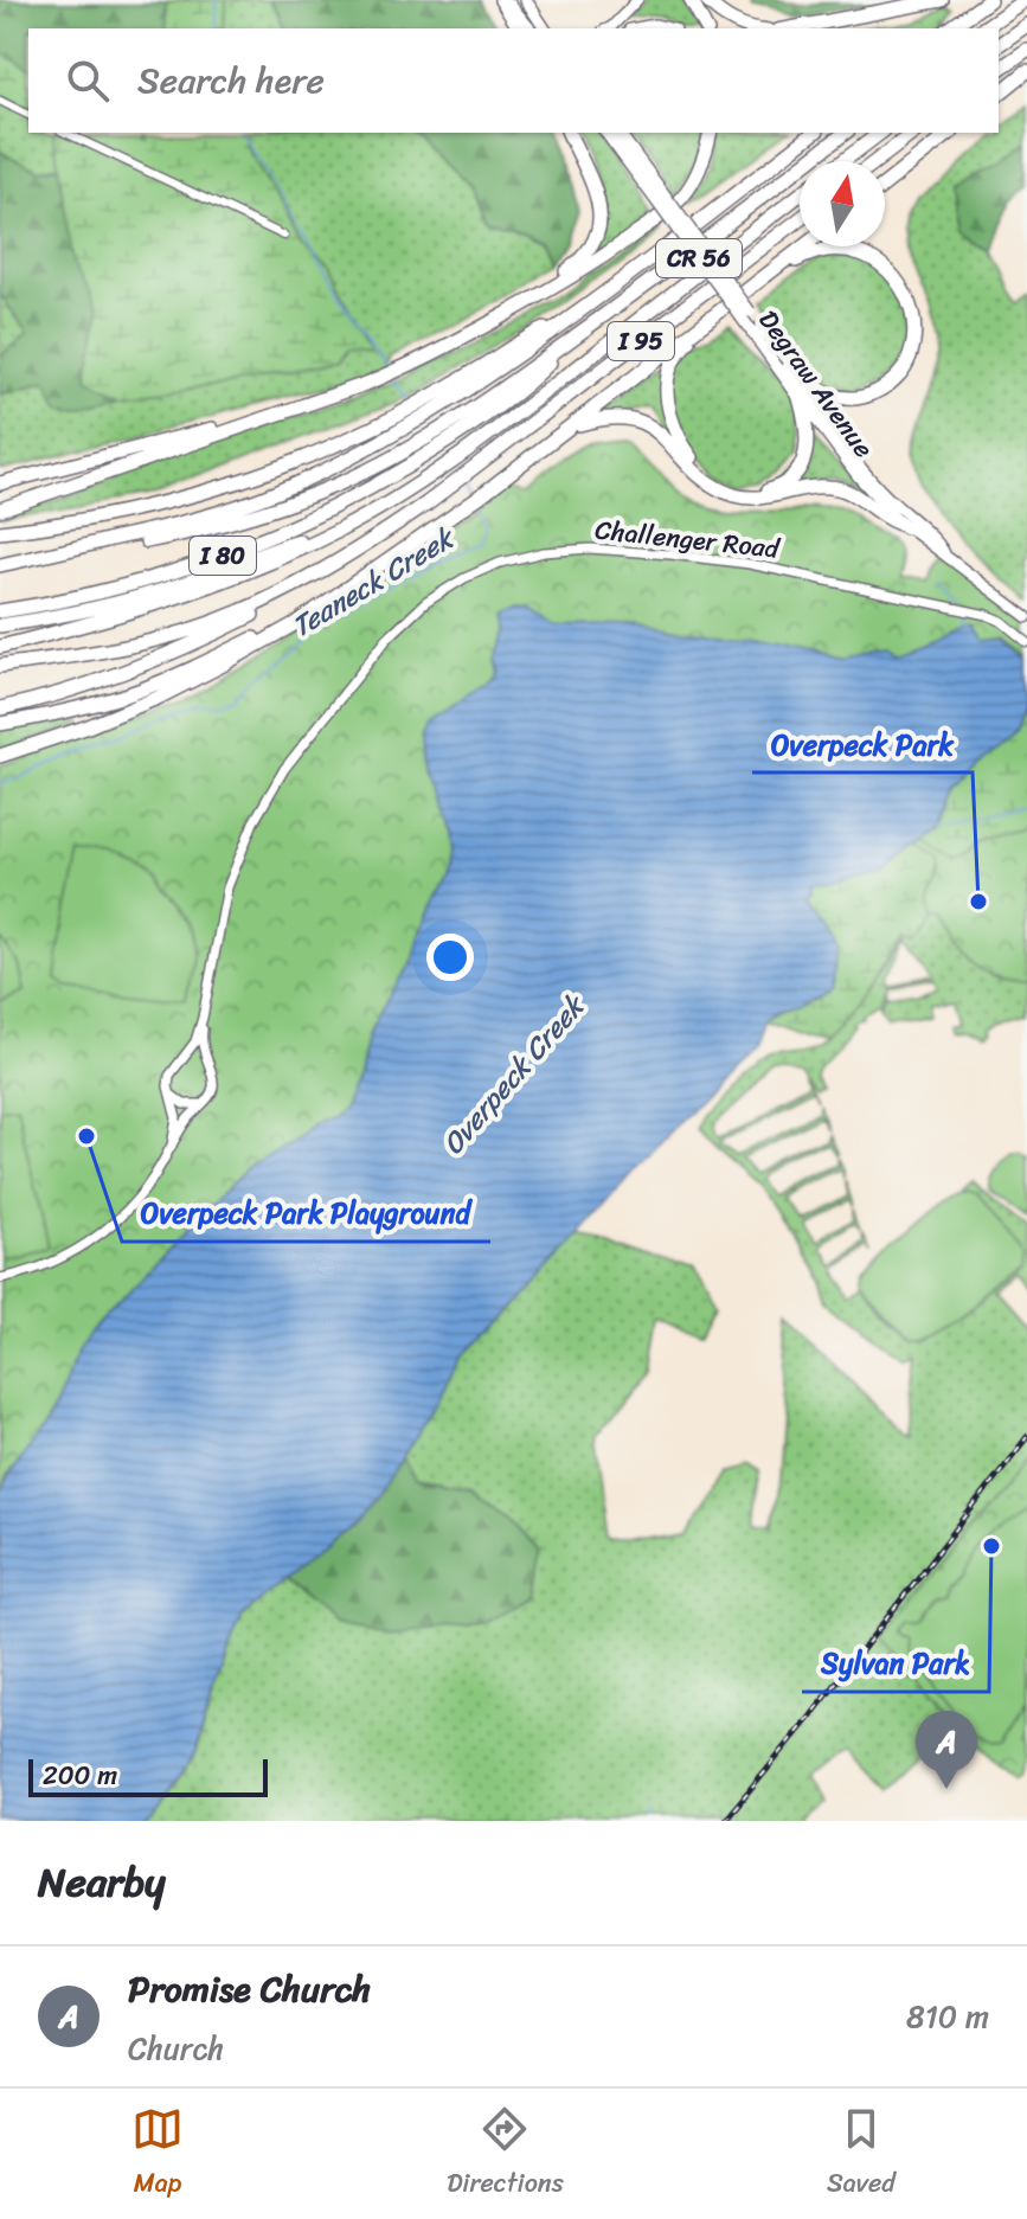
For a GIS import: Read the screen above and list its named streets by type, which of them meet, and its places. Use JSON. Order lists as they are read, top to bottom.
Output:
{
  "streets": {
    "highway": ["I 95", "I 80"],
    "main road": ["CR 56", "Degraw Avenue"],
    "street": ["Challenger Road"]
  },
  "crossings": [
    ["I 95", "I 80"]
  ],
  "water": ["Teaneck Creek", "Overpeck Creek"],
  "places": ["Overpeck Park", "Overpeck Park Playground", "Sylvan Park"],
  "scale_bar": "200 m",
  "north": "top",
  "page": {
    "search": "Search here",
    "pins": "A",
    "scale": "200 m",
    "heading": "Nearby",
    "list": [
      {
        "mark": "A",
        "name": "Promise Church",
        "note": "Church",
        "value": "810 m"
      }
    ],
    "nav": ["Map", "Directions", "Saved"]
  }
}
